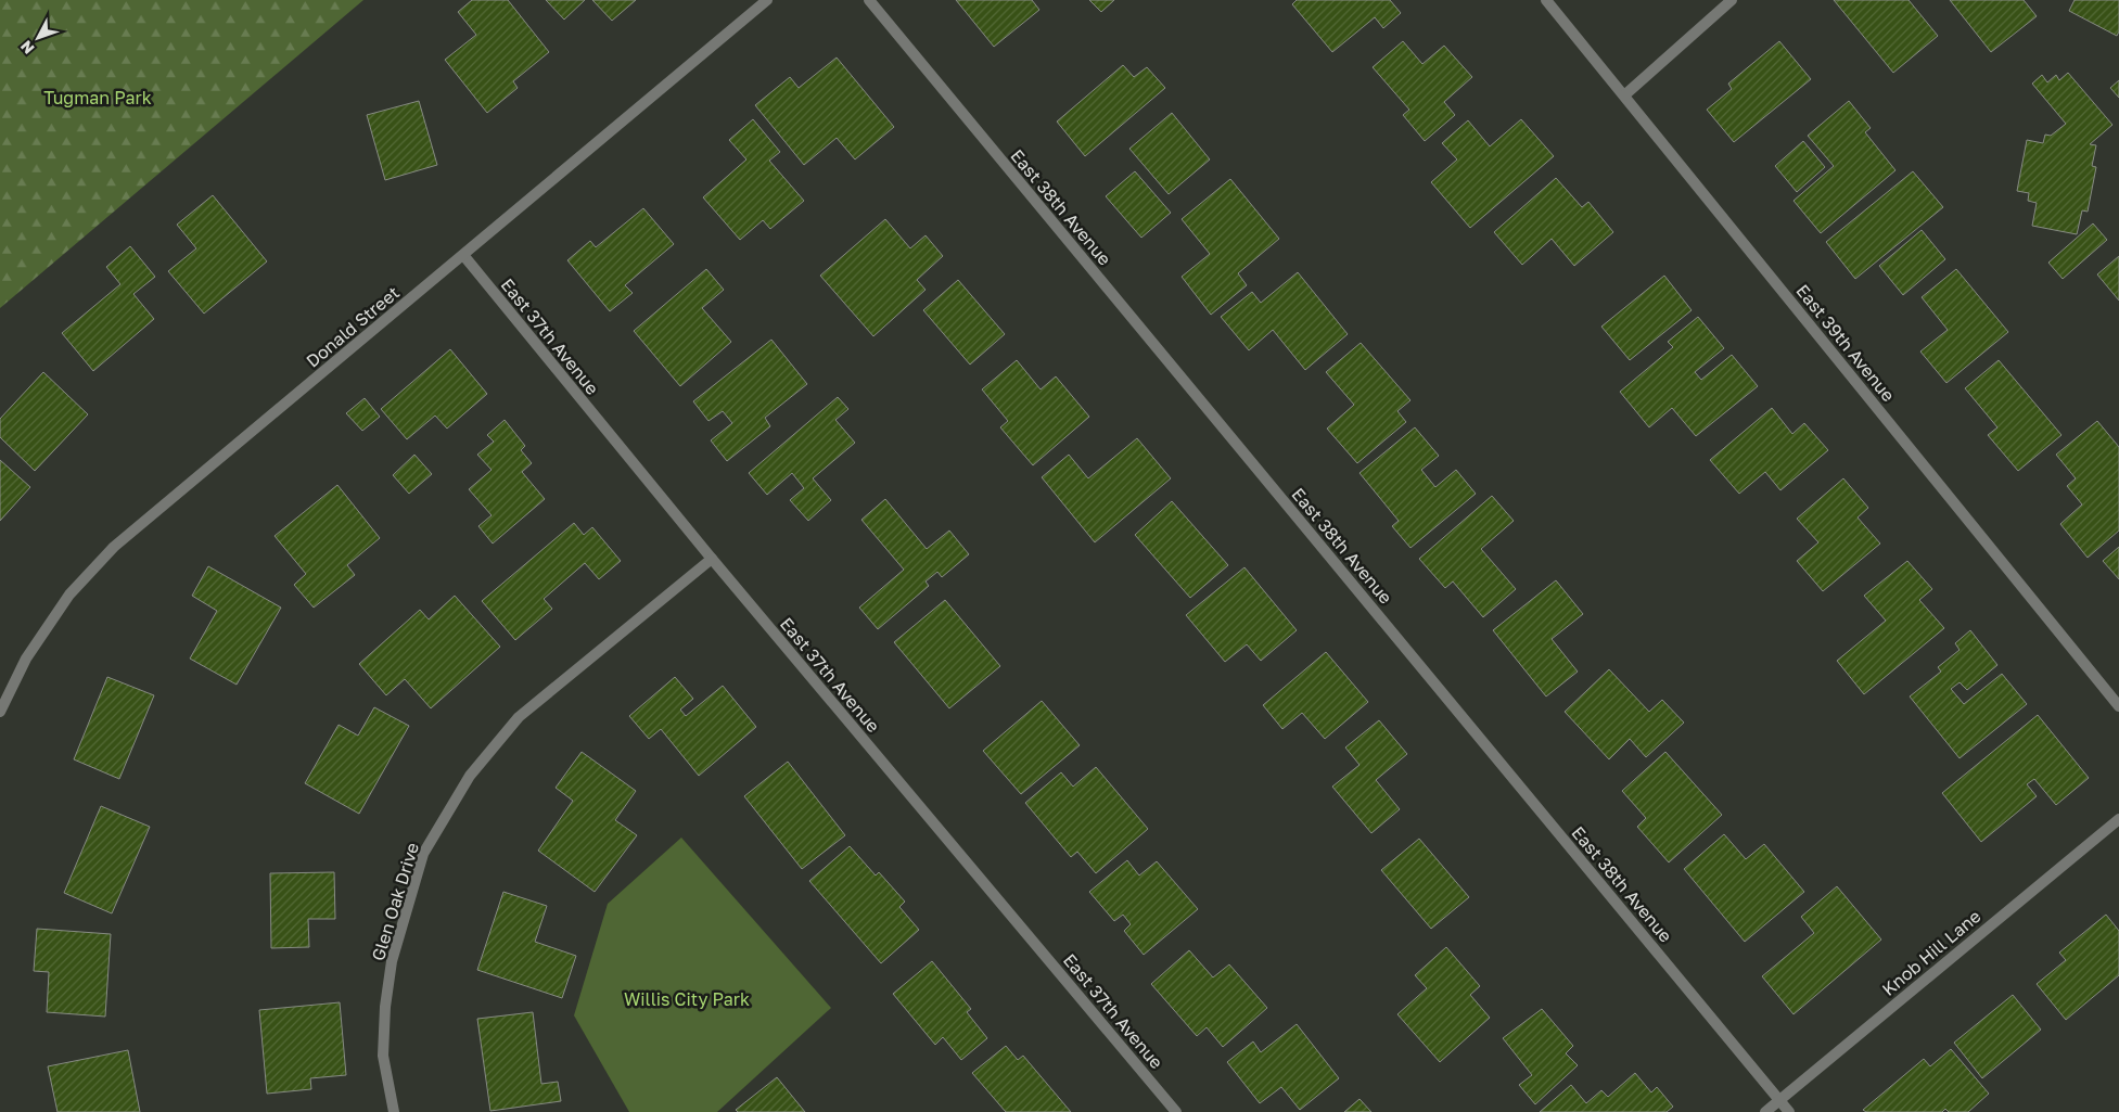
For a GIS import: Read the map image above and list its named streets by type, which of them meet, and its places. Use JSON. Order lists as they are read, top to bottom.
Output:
{
  "streets": {
    "street": [
      "East 38th Avenue",
      "Donald Street",
      "East 37th Avenue",
      "East 39th Avenue",
      "Glen Oak Drive",
      "Knob Hill Lane"
    ]
  },
  "crossings": [
    ["East 38th Avenue", "Knob Hill Lane"],
    ["Donald Street", "East 37th Avenue"],
    ["East 37th Avenue", "Glen Oak Drive"]
  ],
  "parks": ["Tugman Park", "Willis City Park"],
  "north": "bottom left"
}
